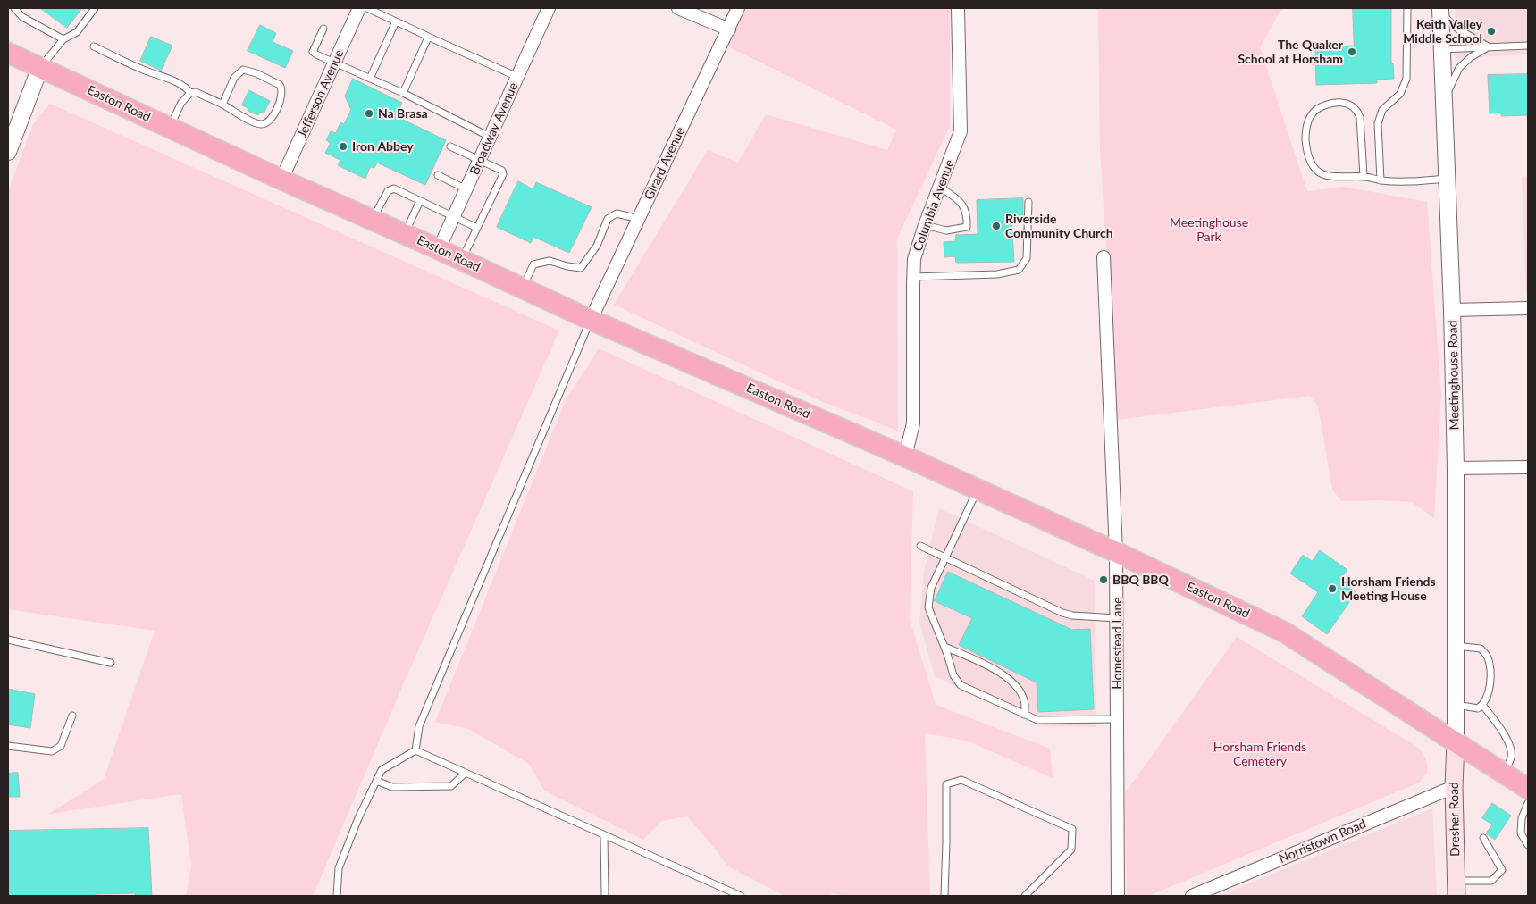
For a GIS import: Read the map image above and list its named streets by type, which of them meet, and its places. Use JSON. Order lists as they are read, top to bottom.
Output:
{
  "streets": {
    "highway": ["Easton Road"],
    "main road": ["Dresher Road"],
    "street": [
      "Jefferson Avenue",
      "Broadway Avenue",
      "Girard Avenue",
      "Columbia Avenue",
      "Meetinghouse Road",
      "Homestead Lane",
      "Norristown Road"
    ]
  },
  "crossings": [
    ["Jefferson Avenue", "Easton Road"],
    ["Easton Road", "Broadway Avenue"],
    ["Easton Road", "Girard Avenue"],
    ["Easton Road", "Columbia Avenue"],
    ["Easton Road", "Meetinghouse Road"],
    ["Easton Road", "Homestead Lane"],
    ["Easton Road", "Dresher Road"],
    ["Meetinghouse Road", "Dresher Road"],
    ["Dresher Road", "Norristown Road"]
  ],
  "parks": ["Meetinghouse Park", "Horsham Friends Cemetery"],
  "places": [
    "Keith Valley Middle School",
    "The Quaker School at Horsham",
    "Na Brasa",
    "Iron Abbey",
    "Riverside Community Church",
    "BBQ BBQ",
    "Horsham Friends Meeting House"
  ]
}
